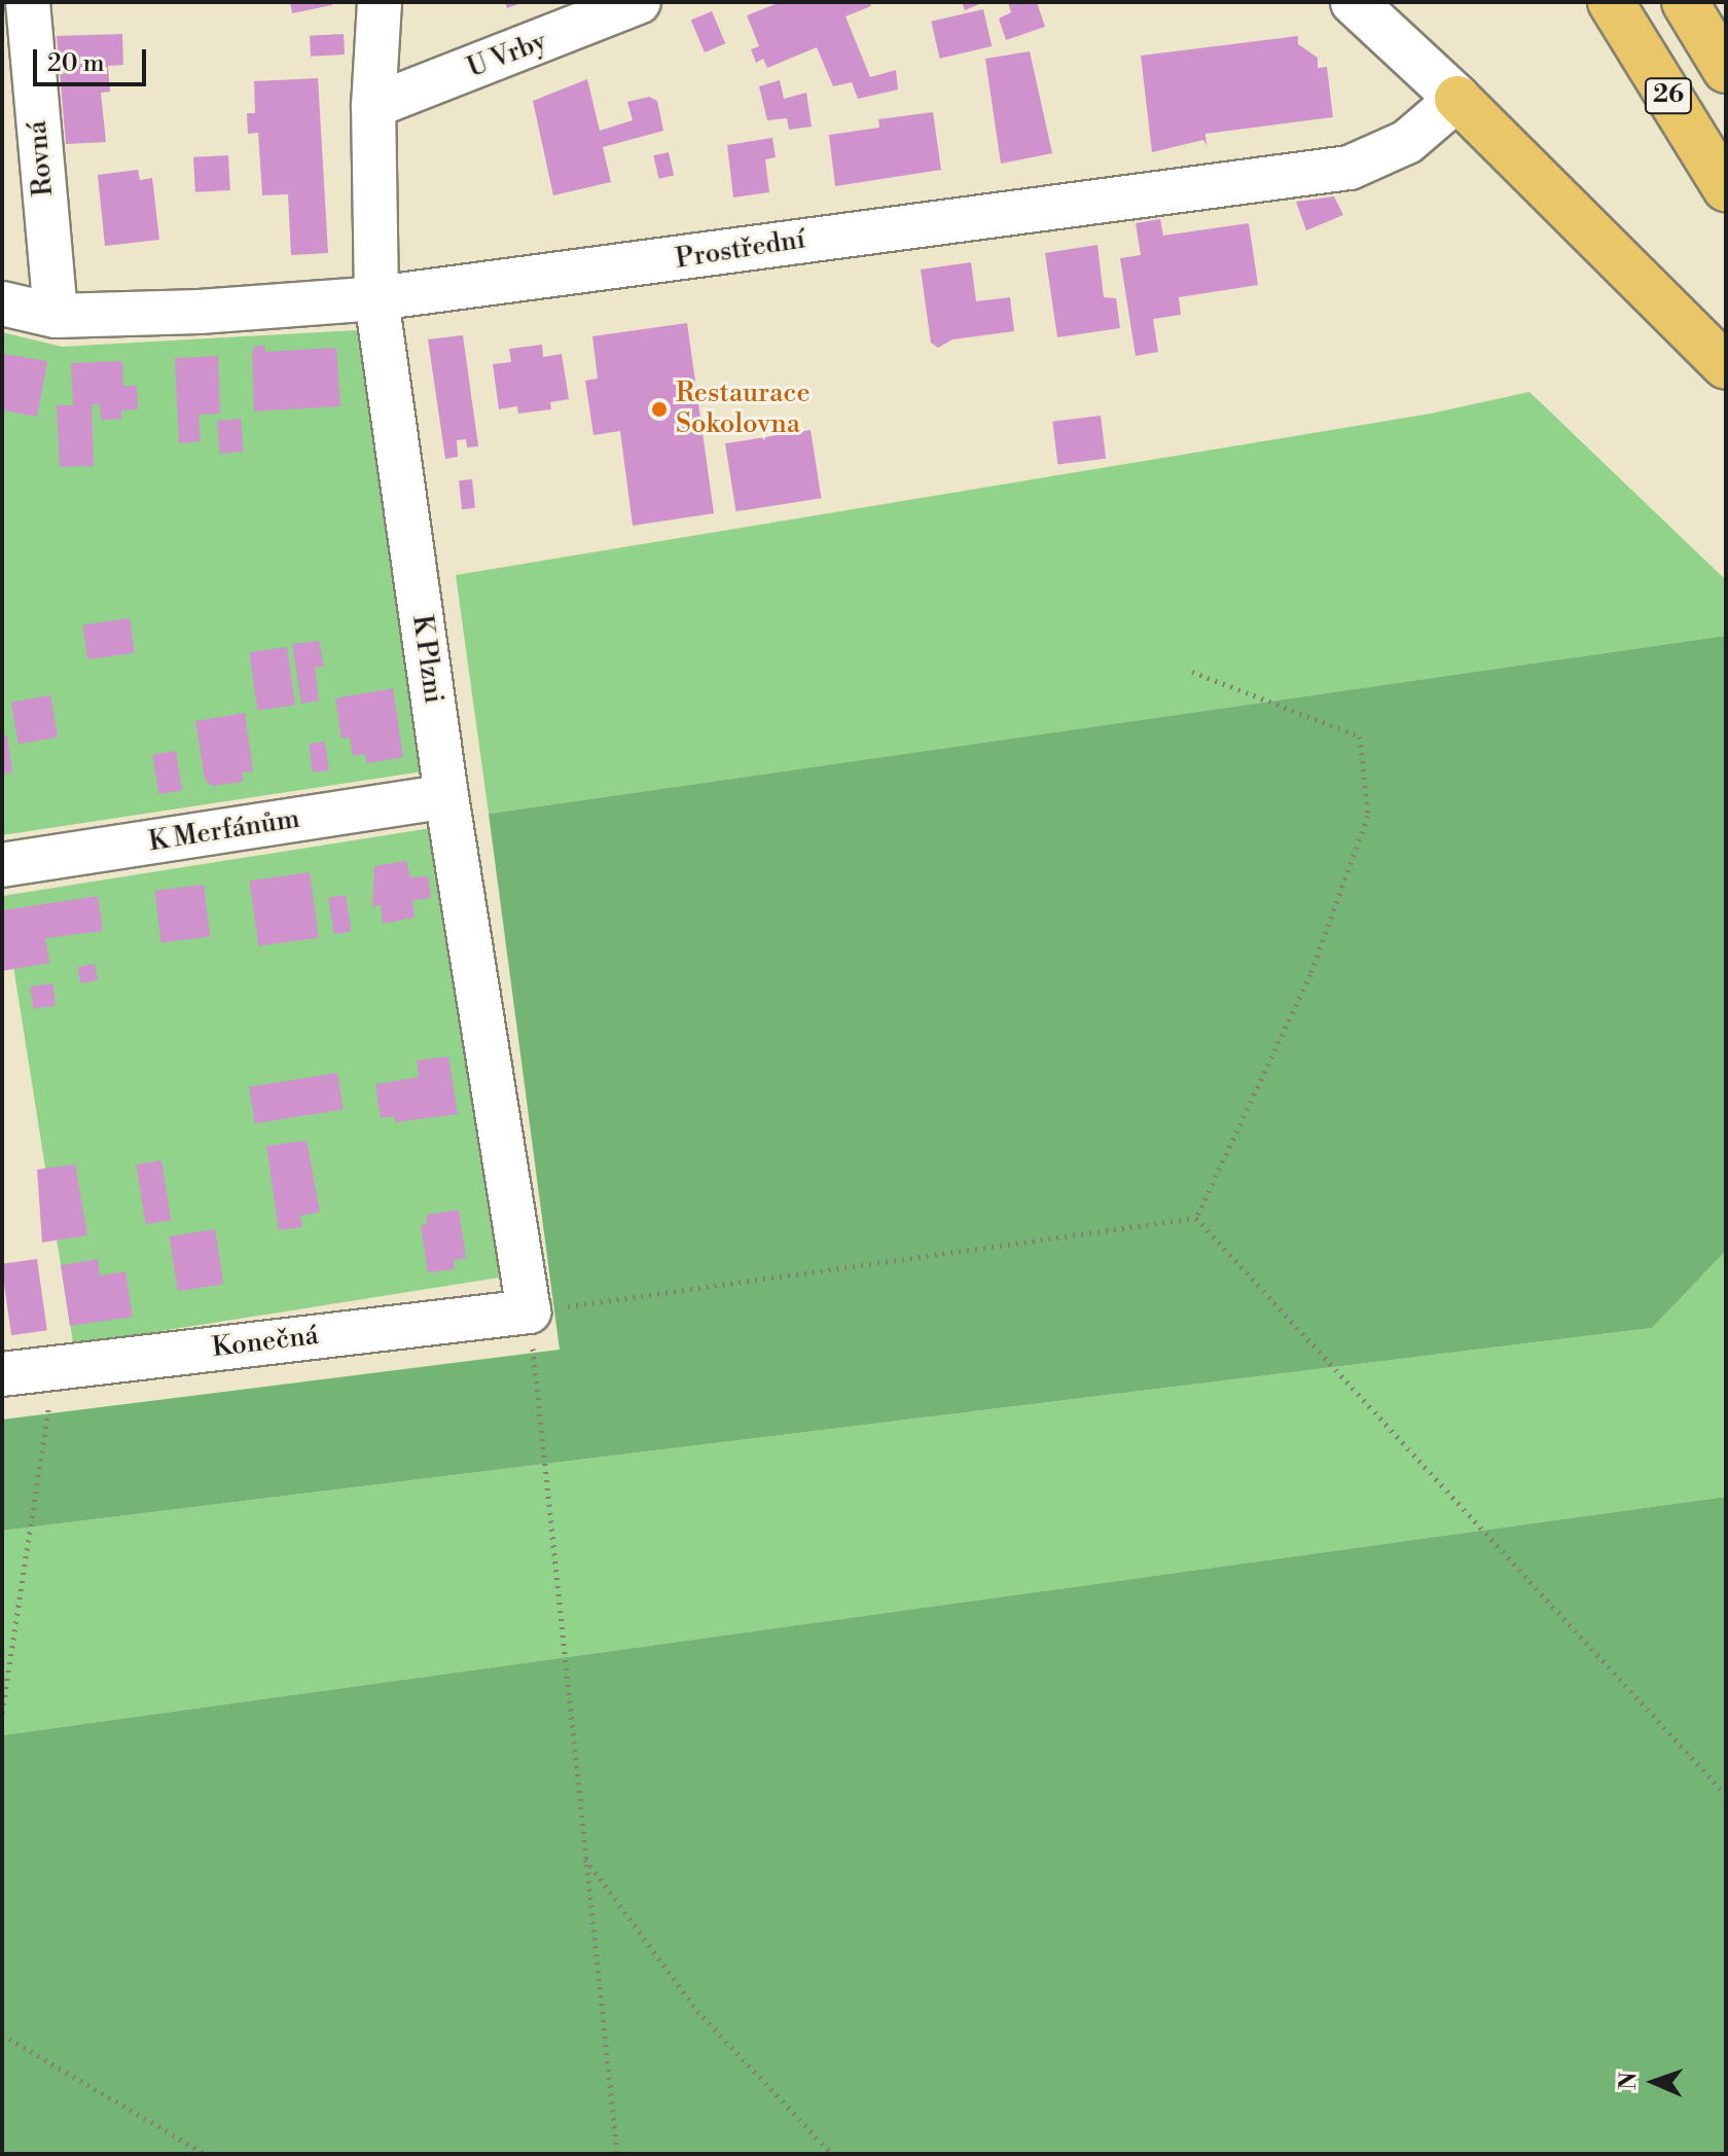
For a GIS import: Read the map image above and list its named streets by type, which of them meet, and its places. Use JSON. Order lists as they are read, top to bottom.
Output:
{
  "streets": {
    "highway": ["26"],
    "street": [
      "U Vrby",
      "Rovná",
      "Prostřední",
      "K Plzni",
      "K Merfánům",
      "Konečná"
    ]
  },
  "crossings": [
    ["U Vrby", "K Plzni"],
    ["Rovná", "Prostřední"],
    ["Prostřední", "K Plzni"],
    ["K Plzni", "K Merfánům"],
    ["K Plzni", "Konečná"]
  ],
  "places": ["Restaurace Sokolovna"],
  "scale_bar": "20 m",
  "north": "left"
}
